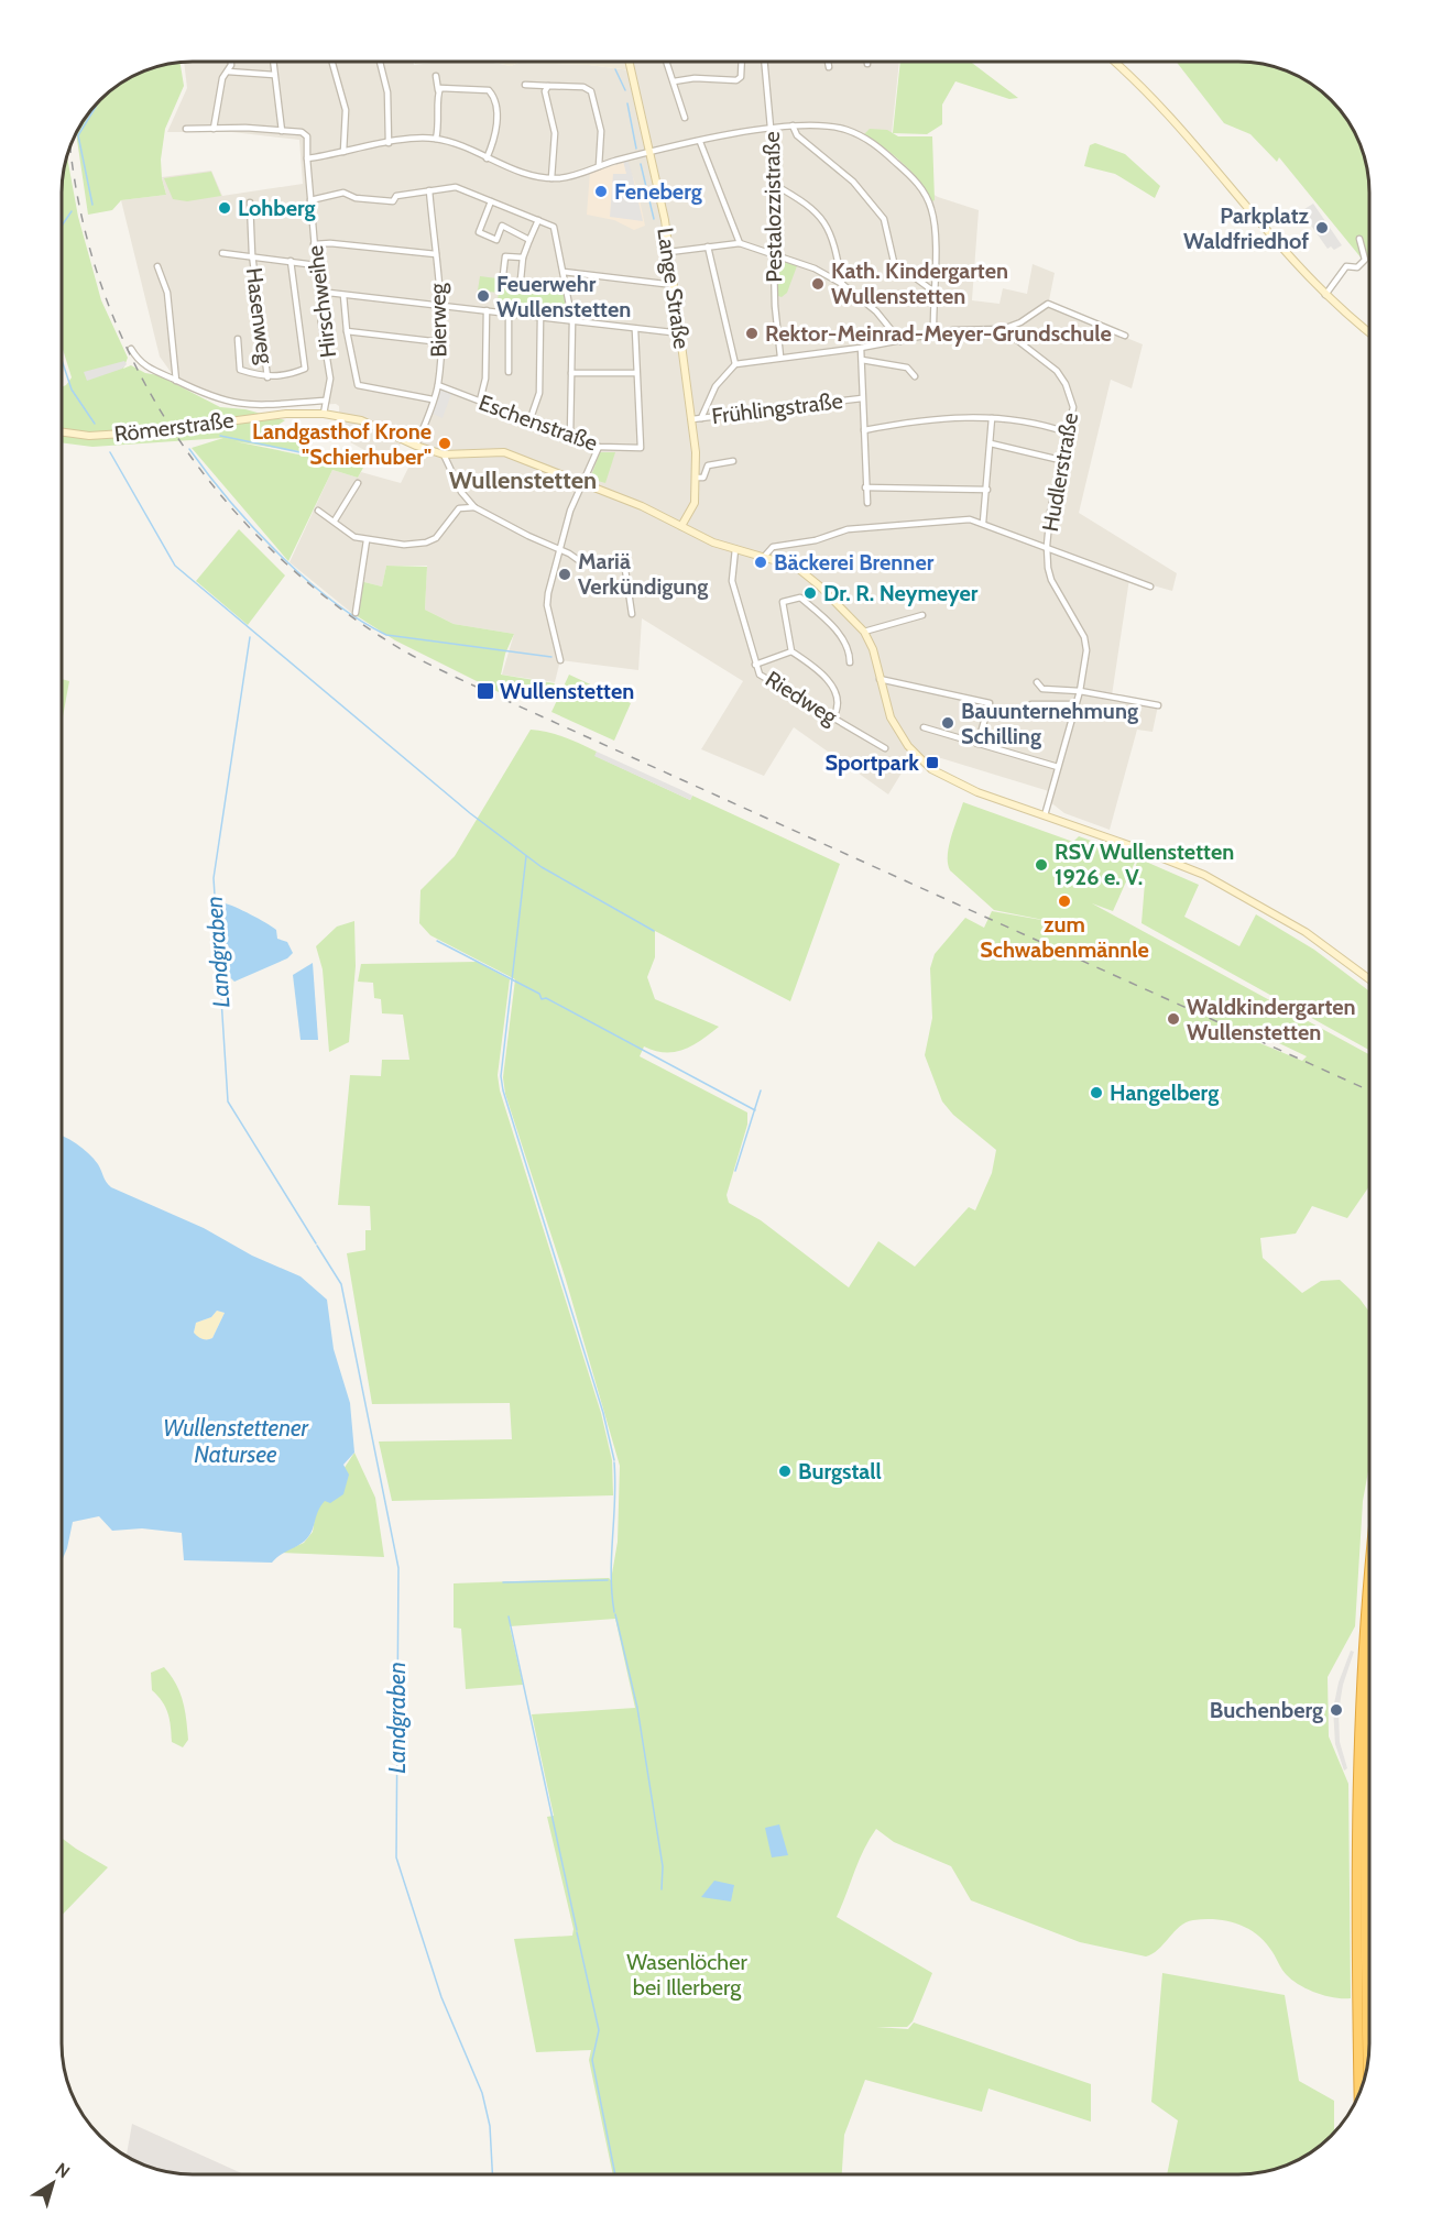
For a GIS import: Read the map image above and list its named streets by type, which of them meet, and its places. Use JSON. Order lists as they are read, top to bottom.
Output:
{
  "streets": {
    "main road": ["Lange Straße", "Römerstraße"],
    "street": [
      "Pestalozzistraße",
      "Hirschweihe",
      "Hasenweg",
      "Bierweg",
      "Frühlingstraße",
      "Eschenstraße",
      "Hudlerstraße",
      "Riedweg"
    ]
  },
  "crossings": [
    ["Lange Straße", "Frühlingstraße"],
    ["Lange Straße", "Römerstraße"],
    ["Hirschweihe", "Römerstraße"],
    ["Bierweg", "Eschenstraße"],
    ["Bierweg", "Römerstraße"],
    ["Römerstraße", "Hudlerstraße"],
    ["Römerstraße", "Riedweg"]
  ],
  "districts": ["Wullenstetten"],
  "water": ["Landgraben", "Wullenstettener Natursee"],
  "parks": ["Wasenlöcher bei Illerberg"],
  "places": {
    "other": [
      "Feneberg",
      "Lohberg",
      "Parkplatz Waldfriedhof",
      "Kath. Kindergarten Wullenstetten",
      "Feuerwehr Wullenstetten",
      "Rektor-Meinrad-Meyer-Grundschule",
      "Landgasthof Krone \"Schierhuber\"",
      "Bäckerei Brenner",
      "Mariä Verkündigung",
      "Dr. R. Neymeyer",
      "Bauunternehmung Schilling",
      "RSV Wullenstetten 1926 e. V.",
      "zum Schwabenmännle",
      "Waldkindergarten Wullenstetten",
      "Hangelberg",
      "Burgstall",
      "Buchenberg"
    ],
    "transit": ["Wullenstetten", "Sportpark"]
  },
  "north": "top right"
}
